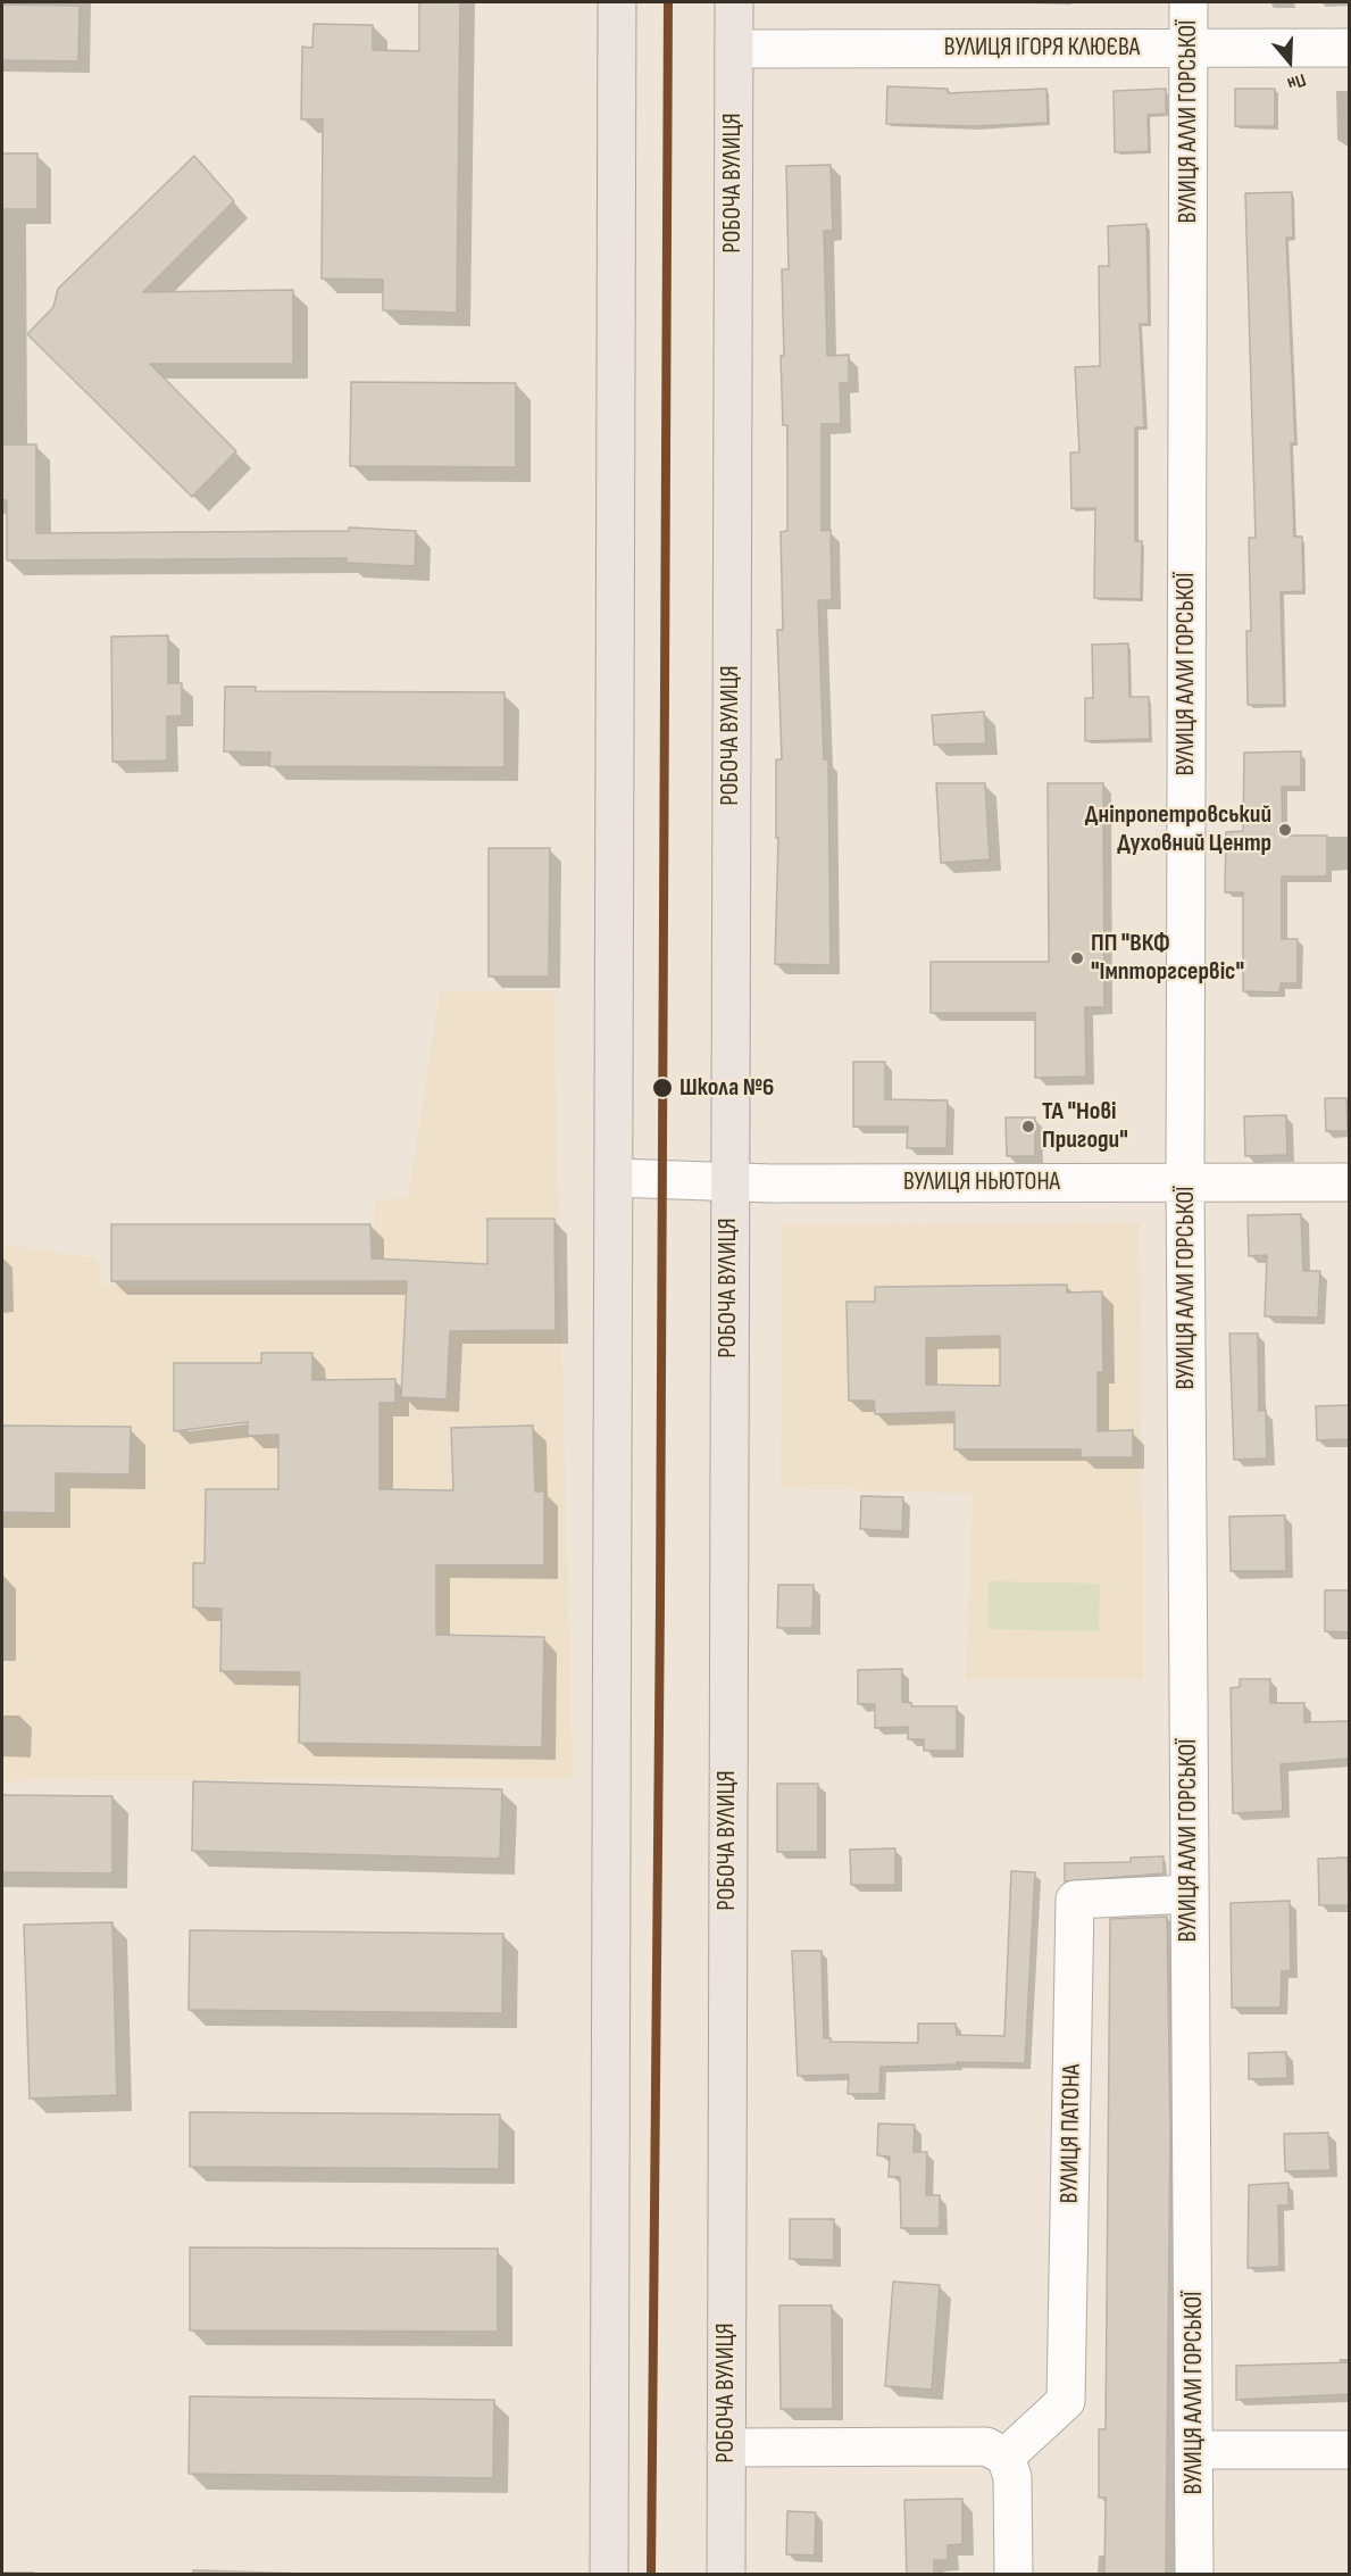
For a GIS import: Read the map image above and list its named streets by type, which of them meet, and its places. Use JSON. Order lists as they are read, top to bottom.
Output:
{
  "streets": {
    "main road": ["РОБОЧА ВУЛИЦЯ"],
    "street": [
      "ВУЛИЦЯ ІГОРЯ КЛЮЄВА",
      "ВУЛИЦЯ АЛЛИ ГОРСЬКОЇ",
      "ВУЛИЦЯ НЬЮТОНА",
      "ВУЛИЦЯ ПАТОНА"
    ]
  },
  "crossings": [
    ["ВУЛИЦЯ ІГОРЯ КЛЮЄВА", "ВУЛИЦЯ АЛЛИ ГОРСЬКОЇ"],
    ["ВУЛИЦЯ ІГОРЯ КЛЮЄВА", "РОБОЧА ВУЛИЦЯ"],
    ["ВУЛИЦЯ АЛЛИ ГОРСЬКОЇ", "ВУЛИЦЯ НЬЮТОНА"],
    ["ВУЛИЦЯ АЛЛИ ГОРСЬКОЇ", "ВУЛИЦЯ ПАТОНА"],
    ["РОБОЧА ВУЛИЦЯ", "ВУЛИЦЯ НЬЮТОНА"]
  ],
  "places": [
    "Дніпропетровський Духовний Центр",
    "ПП \"ВКФ \"Імпторгсервіс\"",
    "Школа №6",
    "ТА \"Нові Пригоди\""
  ],
  "north": "bottom"
}
